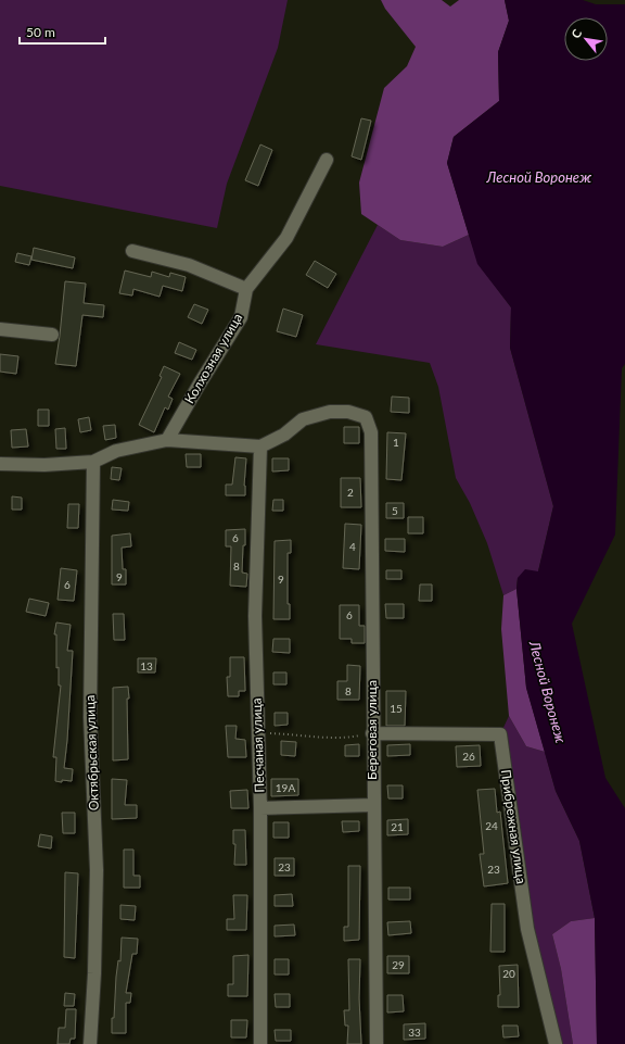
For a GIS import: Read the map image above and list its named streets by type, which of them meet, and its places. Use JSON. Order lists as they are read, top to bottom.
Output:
{
  "streets": {
    "street": [
      "Колхозная улица",
      "Береговая улица",
      "Песчаная улица",
      "Октябрьская улица",
      "Прибрежная улица"
    ]
  },
  "crossings": [
    ["Береговая улица", "Песчаная улица"],
    ["Береговая улица", "Прибрежная улица"]
  ],
  "water": ["Лесной Воронеж"],
  "house_numbers": [
    "1",
    "2",
    "5",
    "6",
    "4",
    "8",
    "9",
    "9",
    "6",
    "6",
    "13",
    "8",
    "15",
    "26",
    "19А",
    "24",
    "21",
    "23",
    "23",
    "29",
    "20",
    "33"
  ],
  "scale_bar": "50 m",
  "north": "top left"
}
